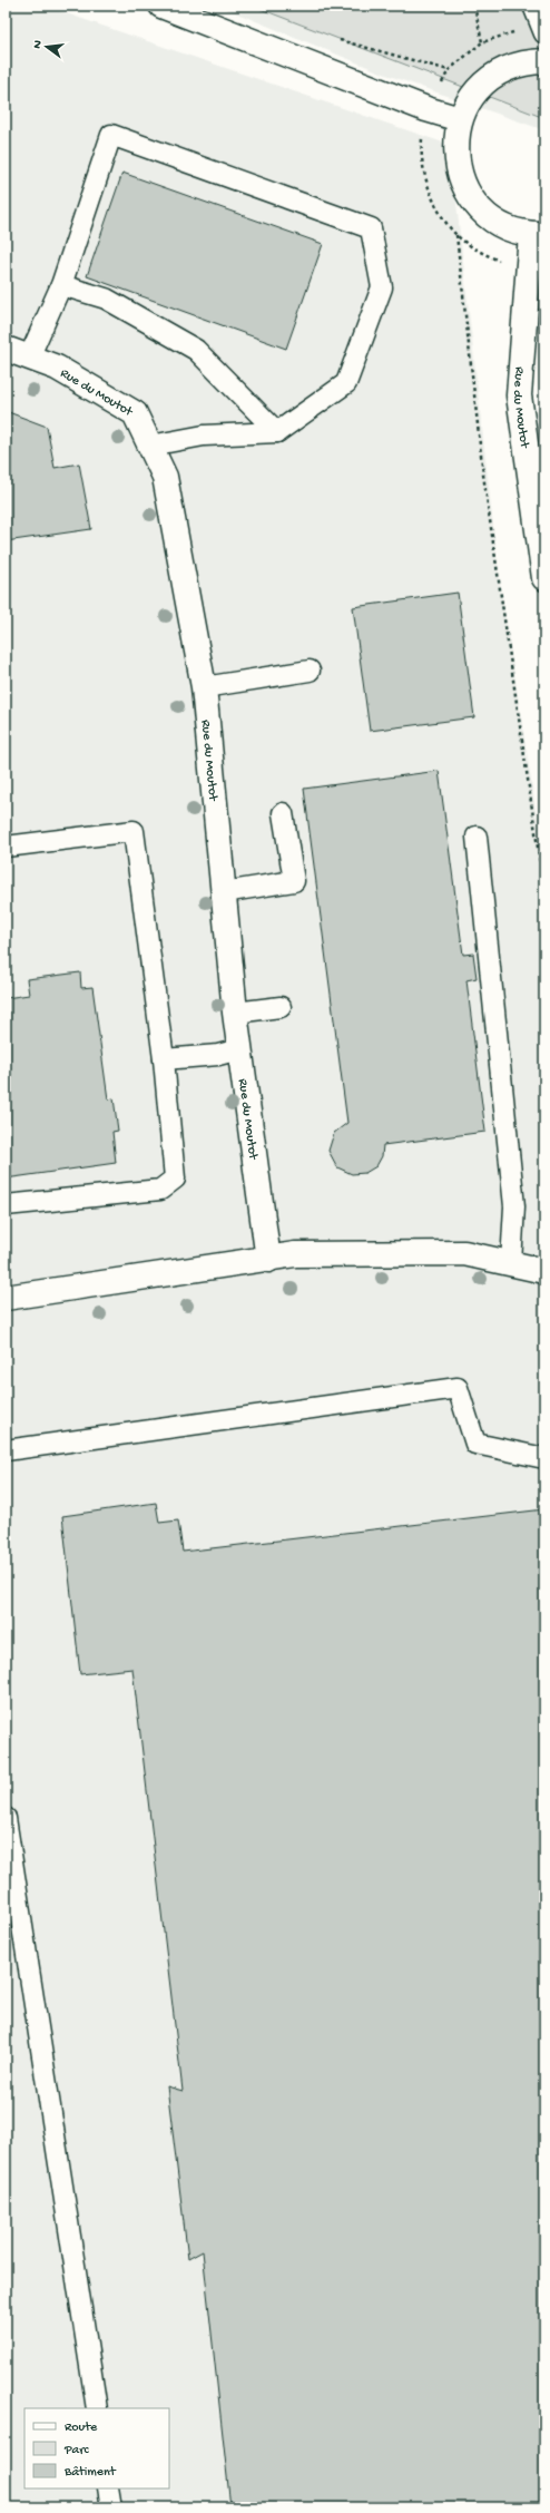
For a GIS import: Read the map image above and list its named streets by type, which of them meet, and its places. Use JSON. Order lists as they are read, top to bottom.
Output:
{
  "streets": {
    "street": ["Rue du Moutot"]
  },
  "legend": ["Route", "Parc", "Bâtiment"],
  "north": "left"
}
